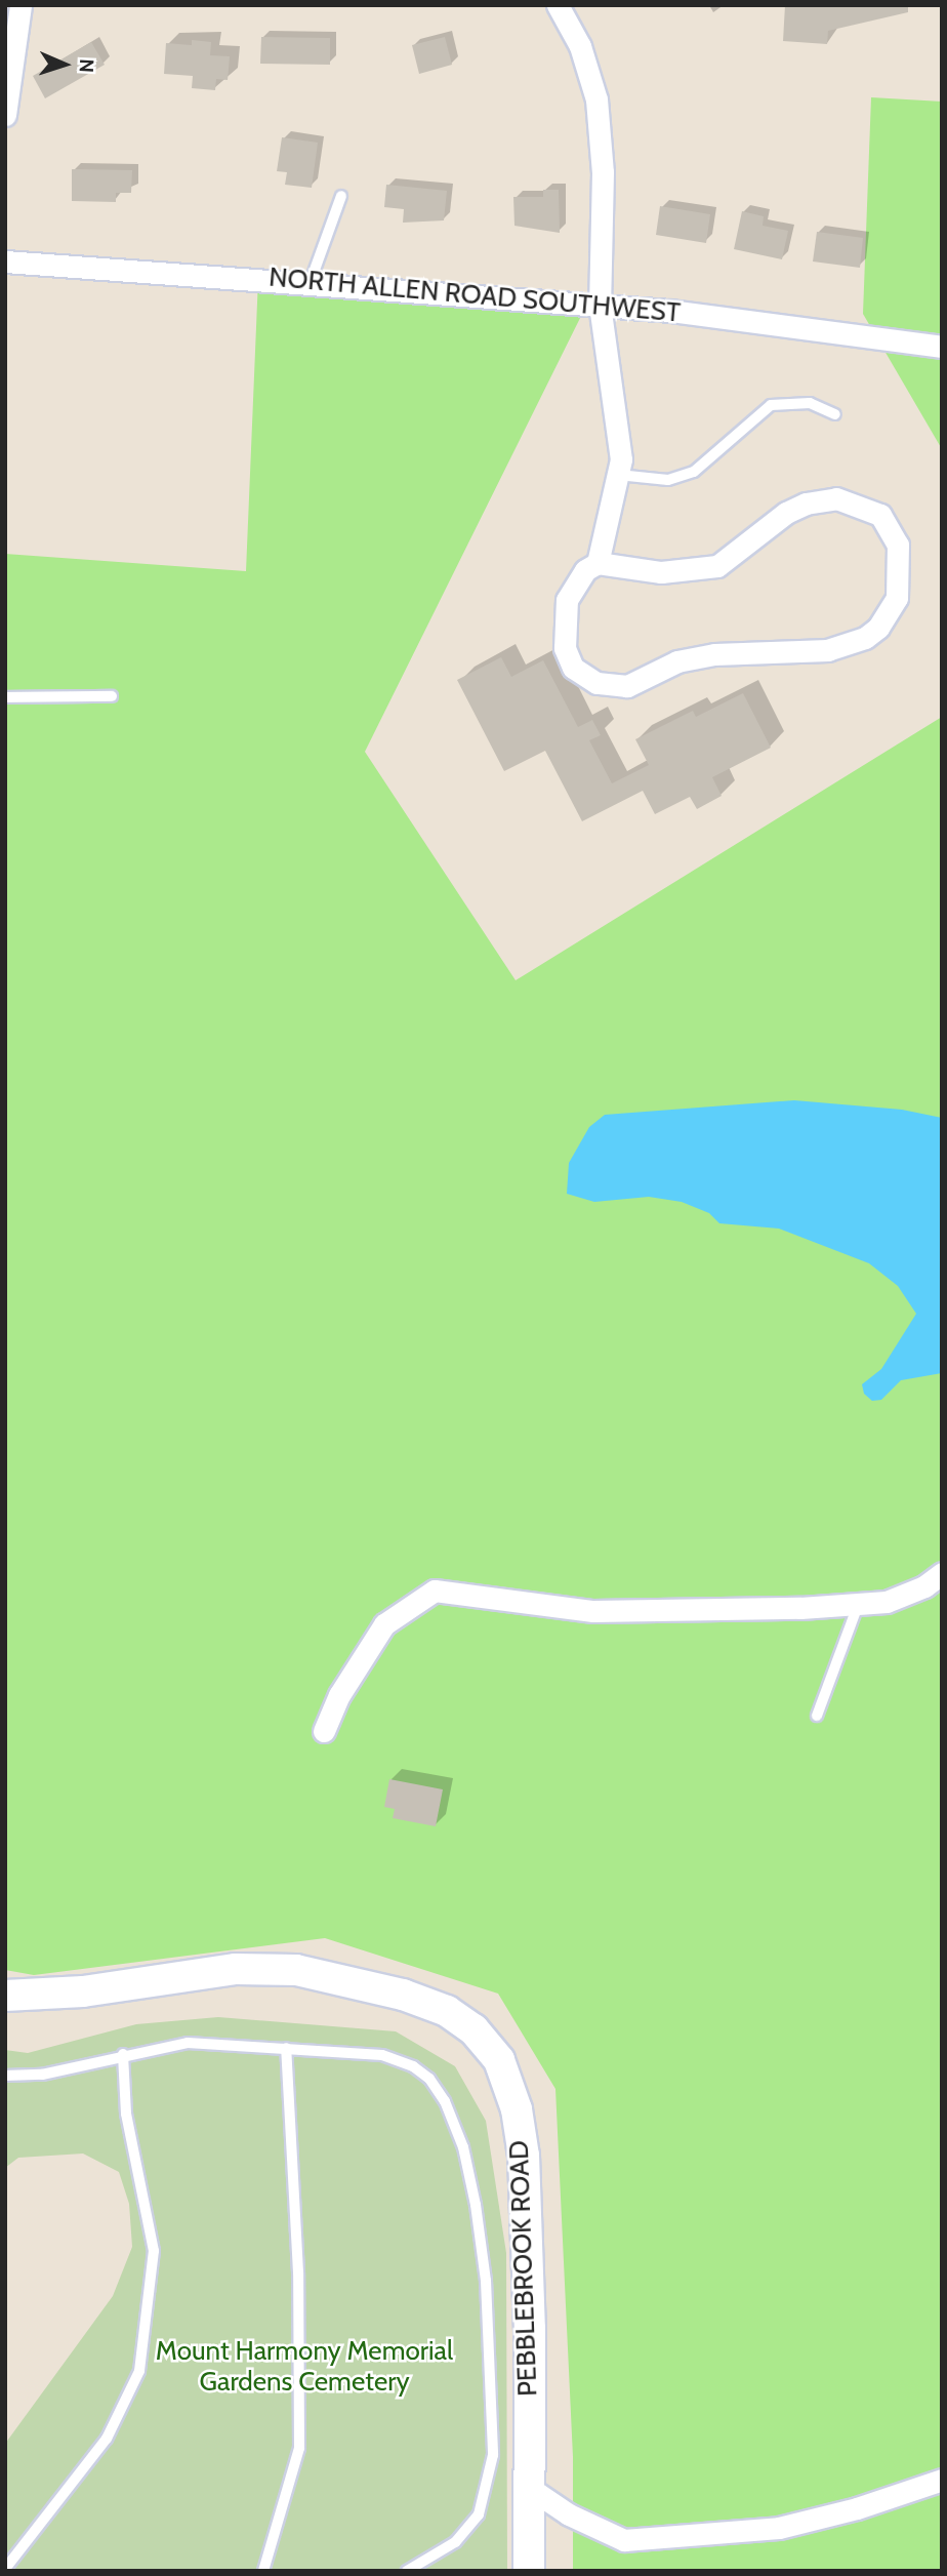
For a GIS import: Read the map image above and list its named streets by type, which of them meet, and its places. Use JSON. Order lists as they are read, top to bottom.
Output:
{
  "streets": {
    "street": ["NORTH ALLEN ROAD SOUTHWEST", "PEBBLEBROOK ROAD"]
  },
  "parks": ["Mount Harmony Memorial Gardens Cemetery"],
  "north": "right"
}
